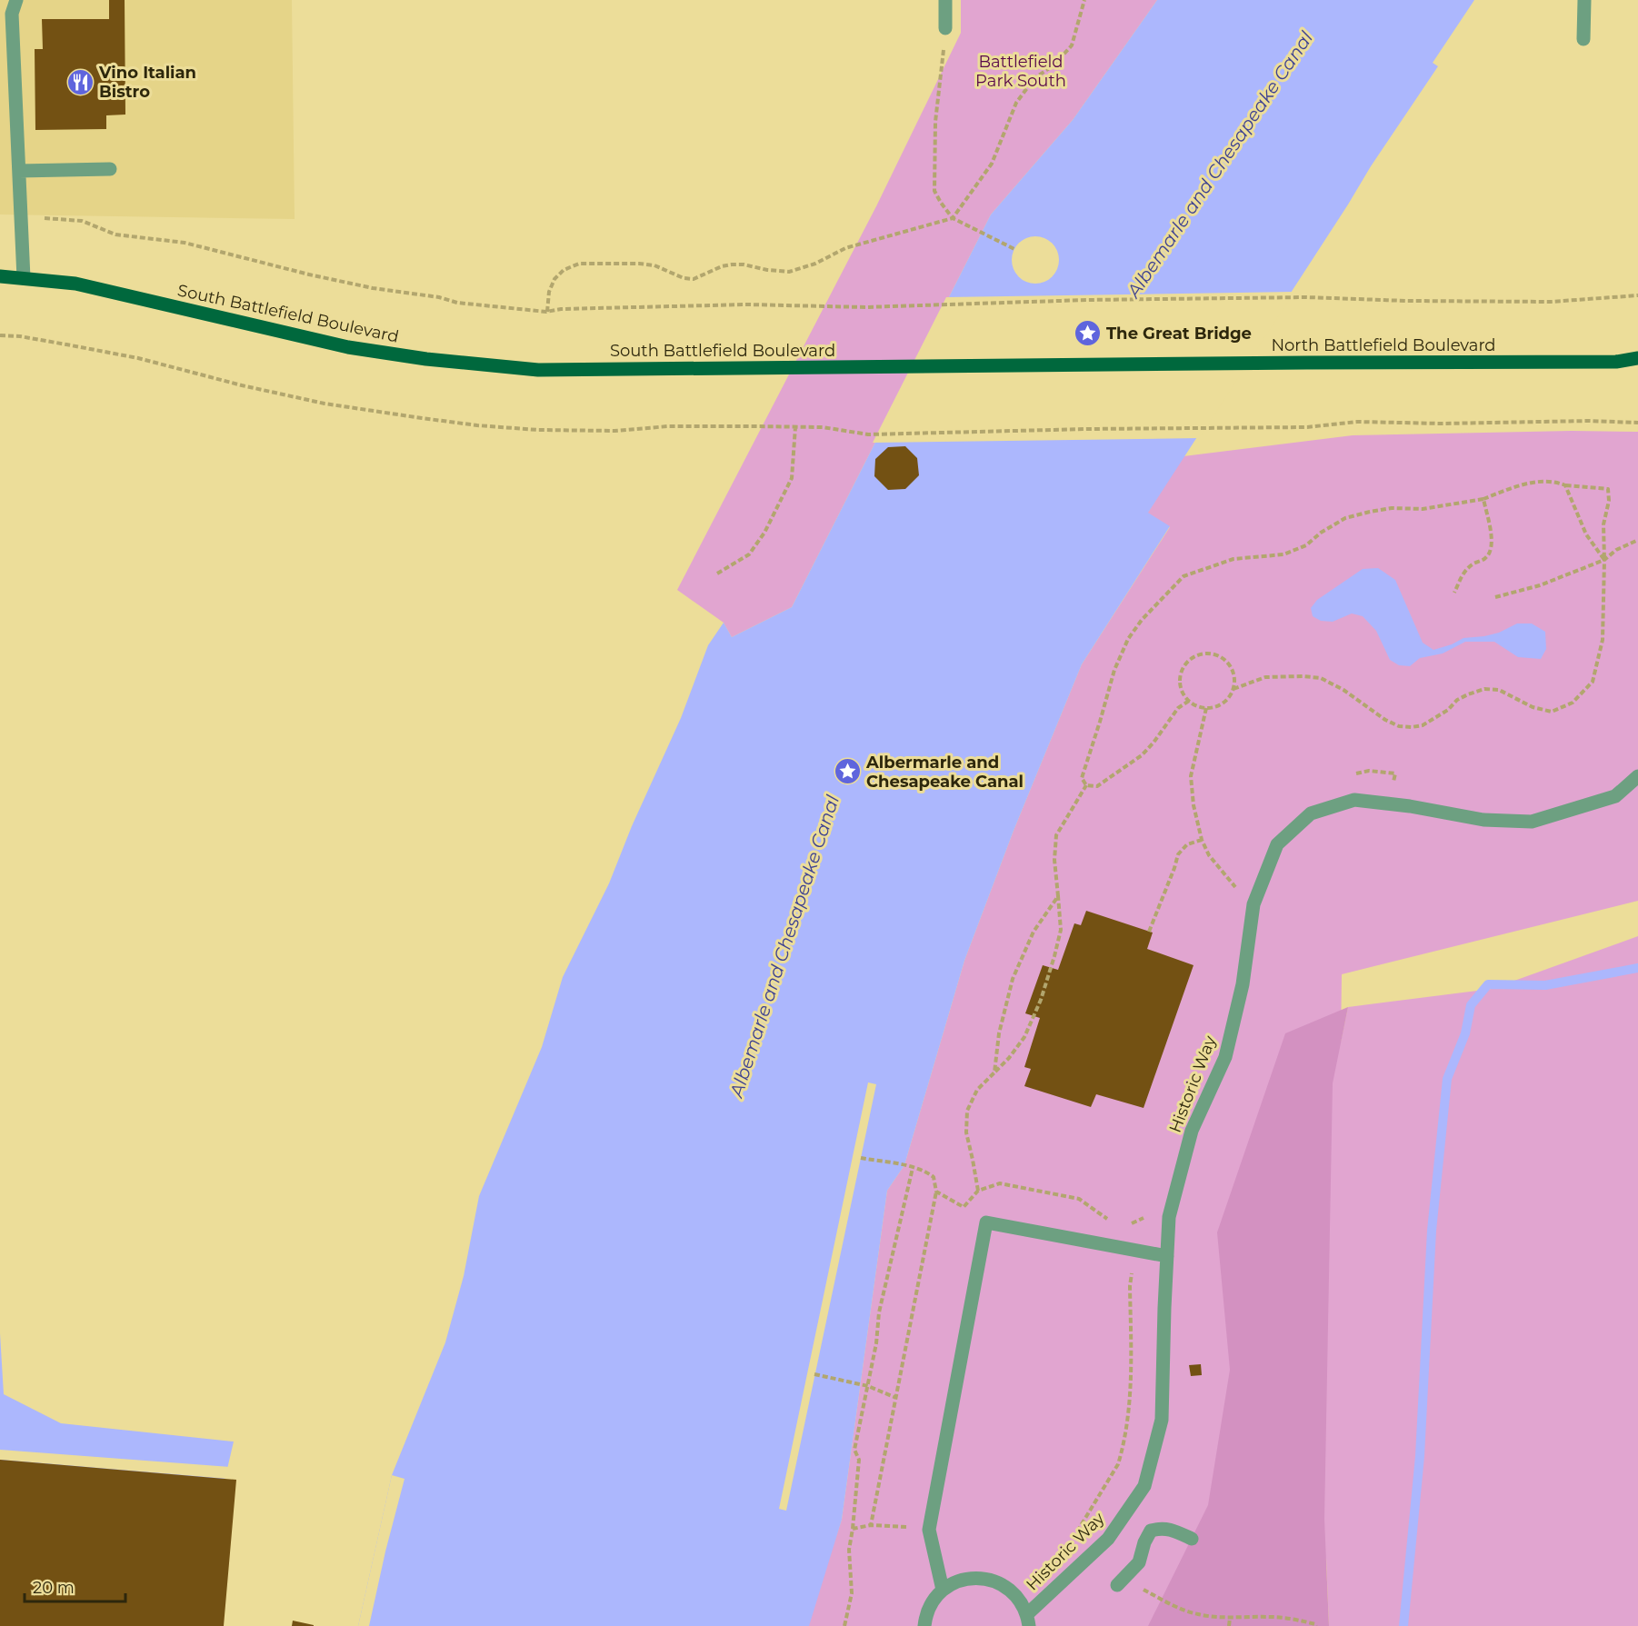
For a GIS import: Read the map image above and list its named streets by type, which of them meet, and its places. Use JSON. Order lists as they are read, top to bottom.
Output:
{
  "streets": {
    "main road": ["South Battlefield Boulevard", "North Battlefield Boulevard"],
    "street": ["Historic Way"]
  },
  "crossings": [
    ["South Battlefield Boulevard", "North Battlefield Boulevard"]
  ],
  "water": ["Albemarle and Chesapeake Canal"],
  "parks": ["Battlefield Park South"],
  "places": {
    "restaurant": ["Vino Italian Bistro"],
    "place": ["The Great Bridge", "Albermarle and Chesapeake Canal"]
  },
  "scale_bar": "20 m"
}
